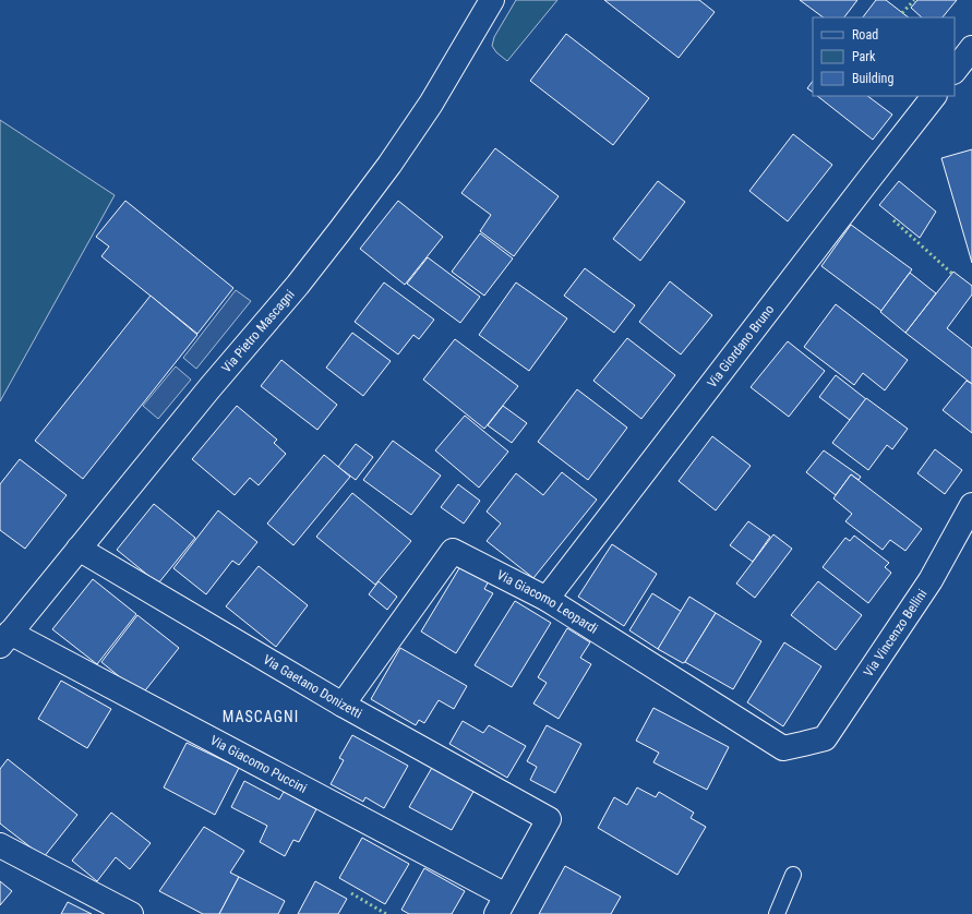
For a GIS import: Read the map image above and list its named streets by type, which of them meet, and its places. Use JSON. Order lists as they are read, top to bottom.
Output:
{
  "streets": {
    "street": [
      "Via Pietro Mascagni",
      "Via Giordano Bruno",
      "Via Giacomo Leopardi",
      "Via Vincenzo Bellini",
      "Via Gaetano Donizetti",
      "Via Giacomo Puccini"
    ]
  },
  "crossings": [
    ["Via Pietro Mascagni", "Via Gaetano Donizetti"],
    ["Via Pietro Mascagni", "Via Giacomo Puccini"],
    ["Via Giordano Bruno", "Via Giacomo Leopardi"],
    ["Via Giacomo Leopardi", "Via Vincenzo Bellini"],
    ["Via Giacomo Leopardi", "Via Gaetano Donizetti"],
    ["Via Gaetano Donizetti", "Via Giacomo Puccini"]
  ],
  "districts": ["MASCAGNI"],
  "legend": ["Road", "Park", "Building"]
}
